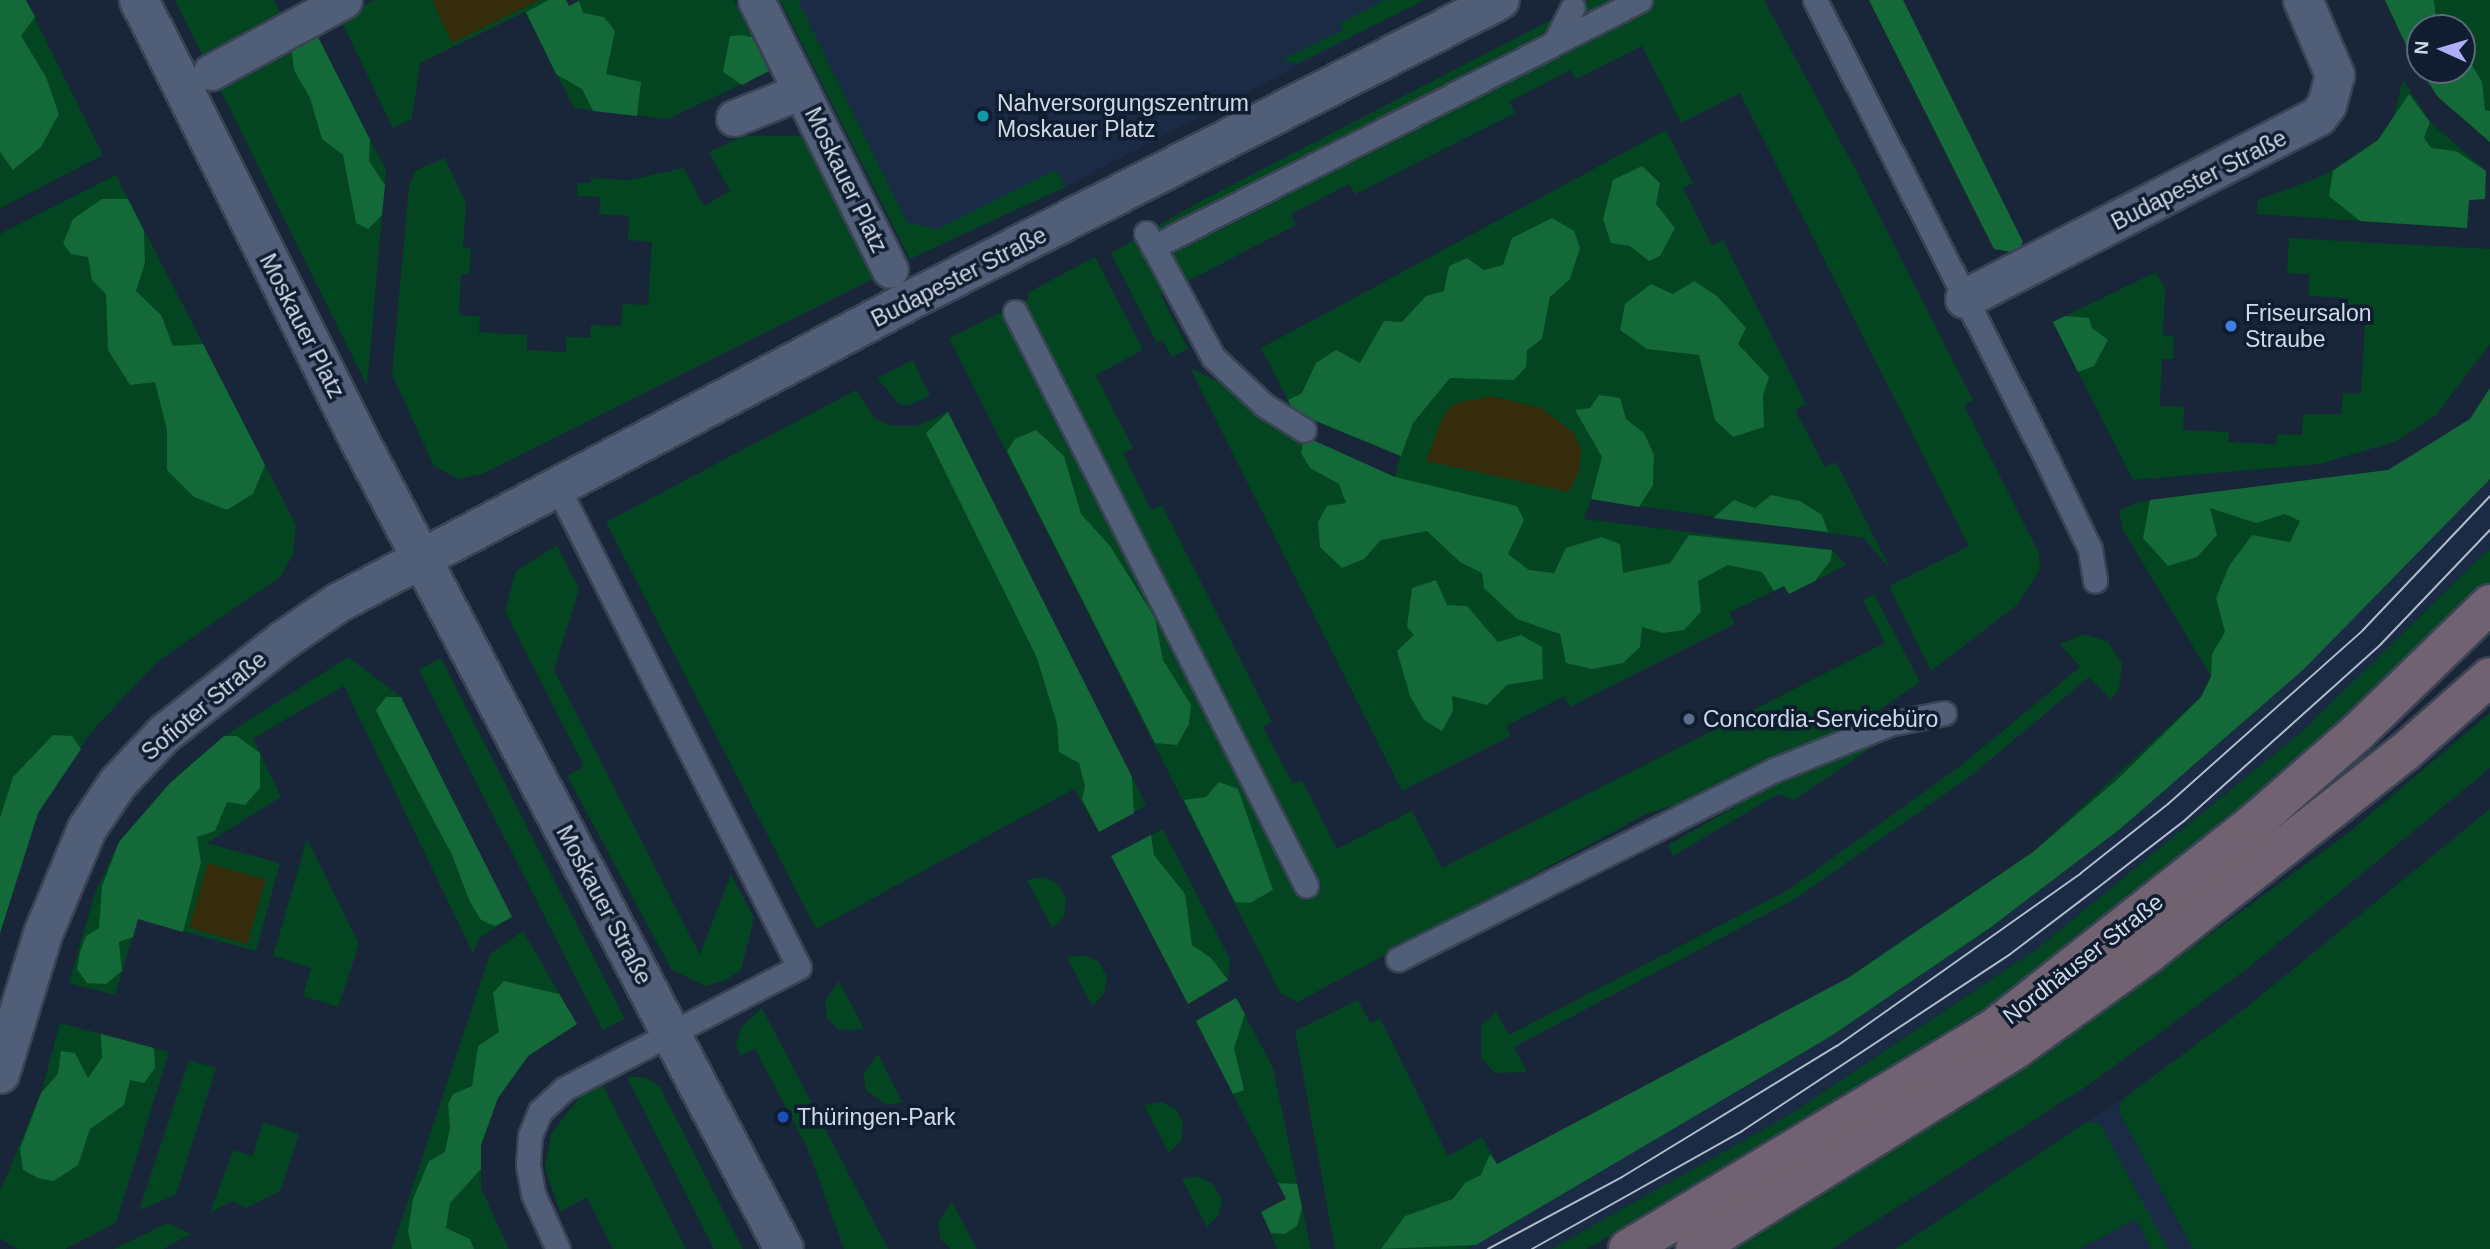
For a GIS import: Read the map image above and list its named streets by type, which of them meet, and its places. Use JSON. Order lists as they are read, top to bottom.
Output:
{
  "streets": {
    "main road": ["Nordhäuser Straße"],
    "street": [
      "Moskauer Platz",
      "Budapester Straße",
      "Sofioter Straße",
      "Moskauer Straße"
    ]
  },
  "crossings": [
    ["Moskauer Platz", "Budapester Straße"],
    ["Moskauer Platz", "Sofioter Straße"],
    ["Moskauer Platz", "Moskauer Straße"],
    ["Budapester Straße", "Sofioter Straße"],
    ["Budapester Straße", "Moskauer Straße"],
    ["Sofioter Straße", "Moskauer Straße"]
  ],
  "places": [
    "Nahversorgungszentrum Moskauer Platz",
    "Friseursalon Straube",
    "Concordia-Servicebüro",
    "Thüringen-Park"
  ],
  "north": "left"
}
